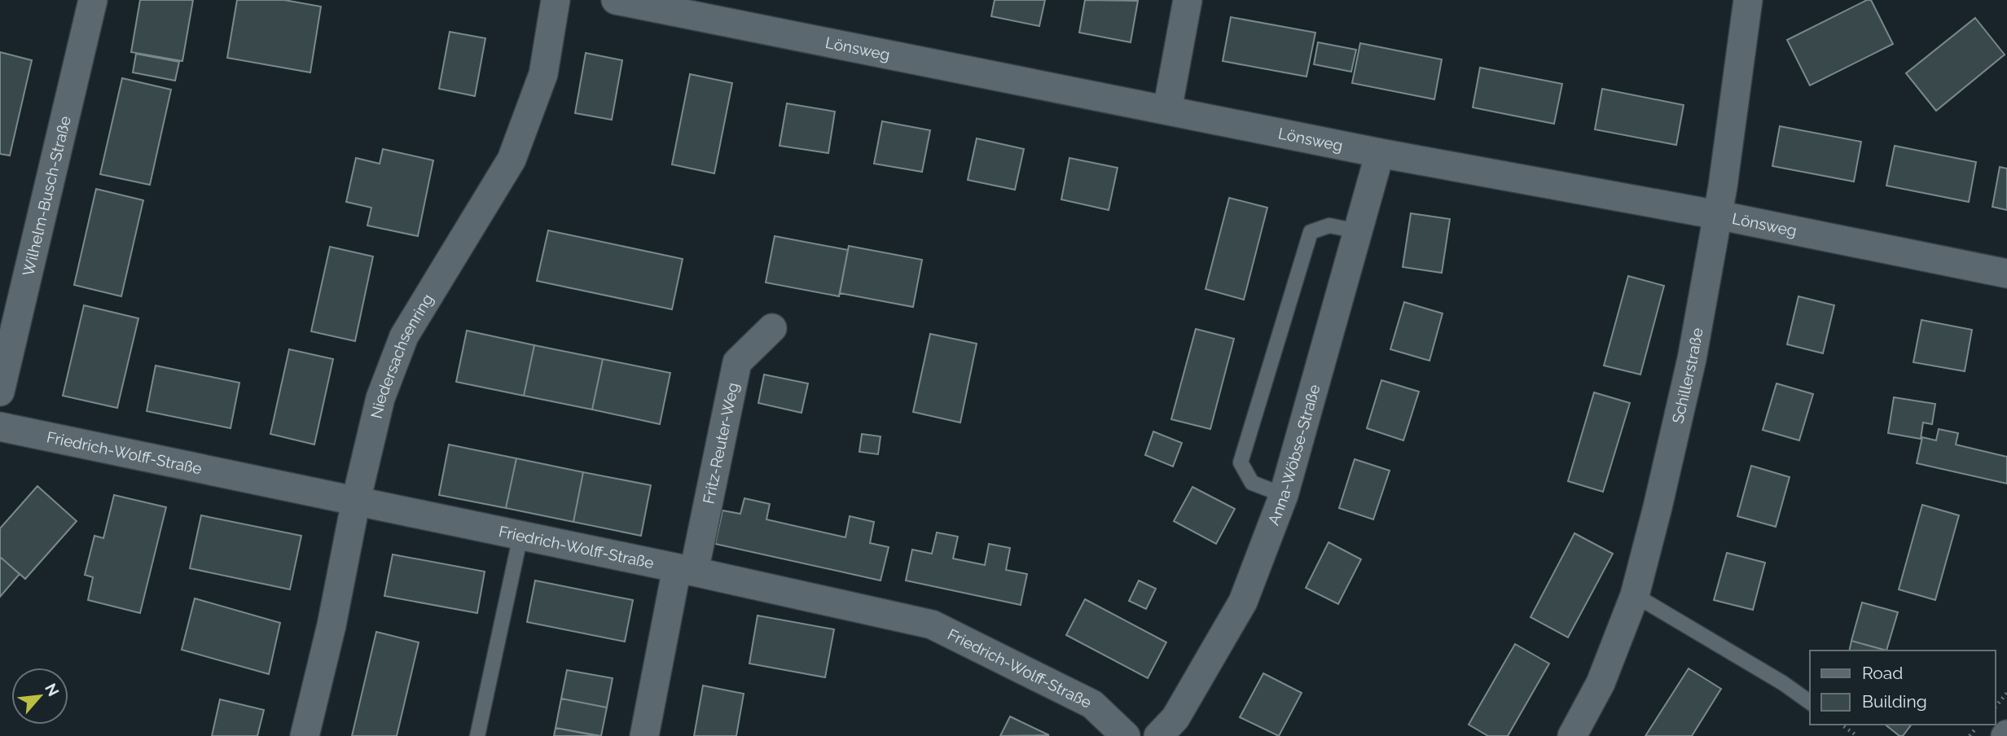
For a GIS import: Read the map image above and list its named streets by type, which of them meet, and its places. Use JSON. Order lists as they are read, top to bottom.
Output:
{
  "streets": {
    "street": [
      "Lönsweg",
      "Wilhelm-Busch-Straße",
      "Niedersachsenring",
      "Schillerstraße",
      "Fritz-Reuter-Weg",
      "Friedrich-Wolff-Straße",
      "Anna-Wöbse-Straße"
    ]
  },
  "crossings": [
    ["Lönsweg", "Schillerstraße"],
    ["Lönsweg", "Anna-Wöbse-Straße"],
    ["Niedersachsenring", "Friedrich-Wolff-Straße"],
    ["Fritz-Reuter-Weg", "Friedrich-Wolff-Straße"]
  ],
  "legend": ["Road", "Building"],
  "north": "top right"
}
